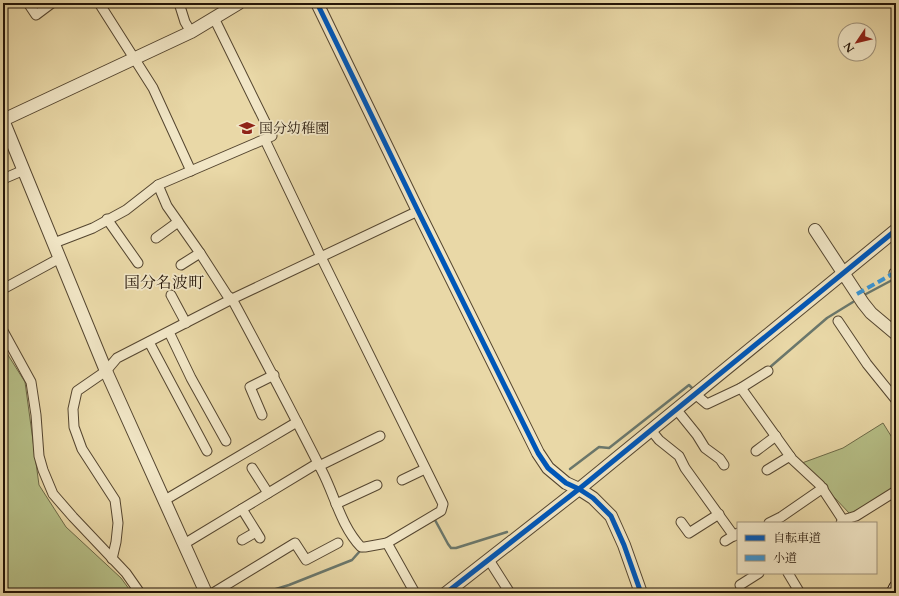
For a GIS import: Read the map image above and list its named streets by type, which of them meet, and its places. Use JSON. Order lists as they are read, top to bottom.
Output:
{
  "districts": ["国分名波町"],
  "places": {
    "school or university": ["国分幼稚園"]
  },
  "legend": ["自転車道", "小道"],
  "north": "bottom left"
}
